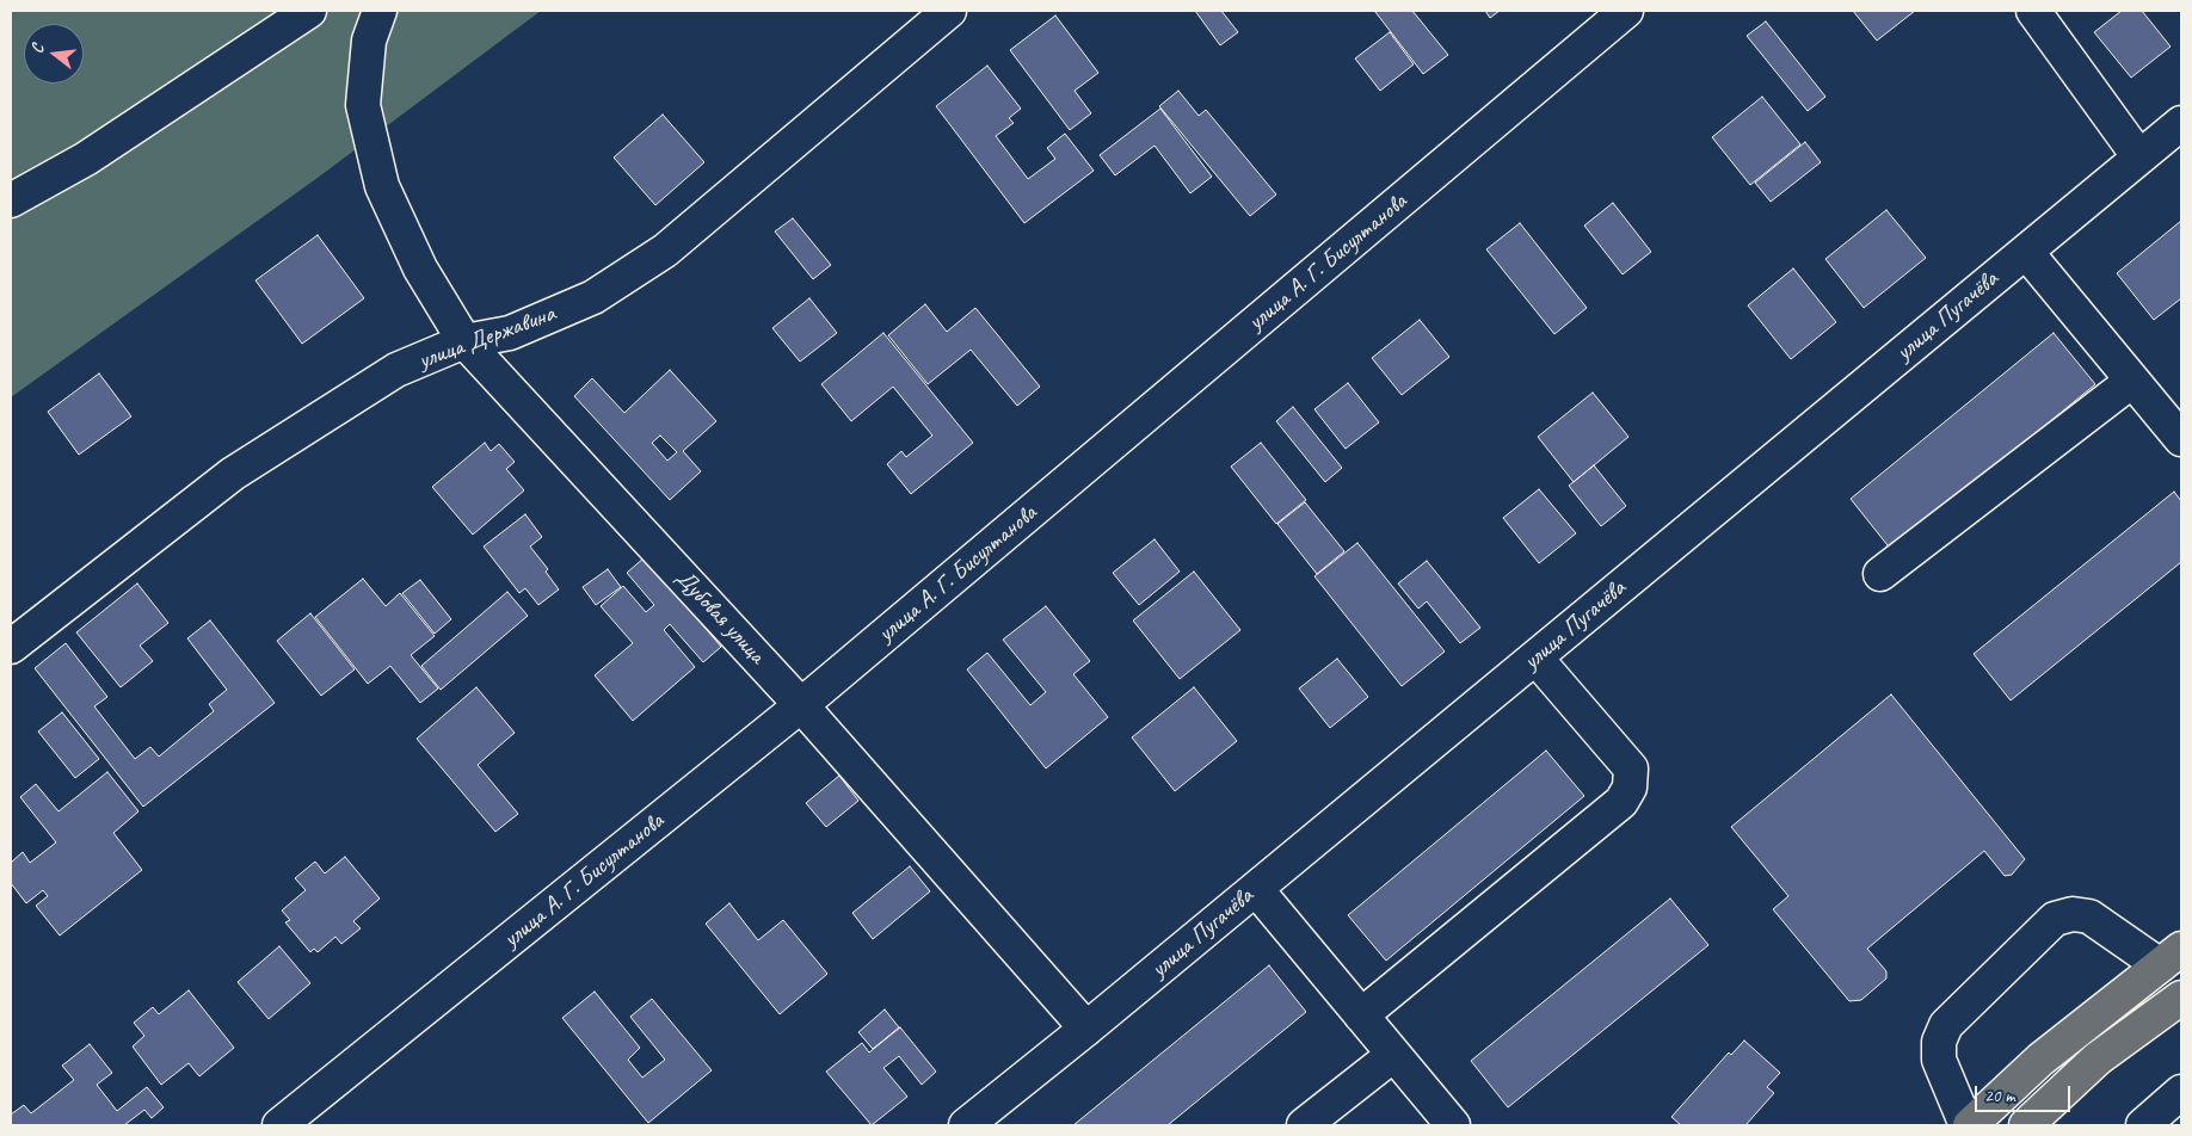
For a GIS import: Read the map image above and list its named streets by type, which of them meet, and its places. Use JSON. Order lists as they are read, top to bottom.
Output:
{
  "streets": {
    "street": [
      "улица А. Г. Бисултанова",
      "улица Пугачёва",
      "улица Державина",
      "Дубовая улица"
    ]
  },
  "crossings": [
    ["улица А. Г. Бисултанова", "Дубовая улица"],
    ["улица Пугачёва", "Дубовая улица"],
    ["улица Державина", "Дубовая улица"]
  ],
  "scale_bar": "20 m",
  "north": "left"
}
